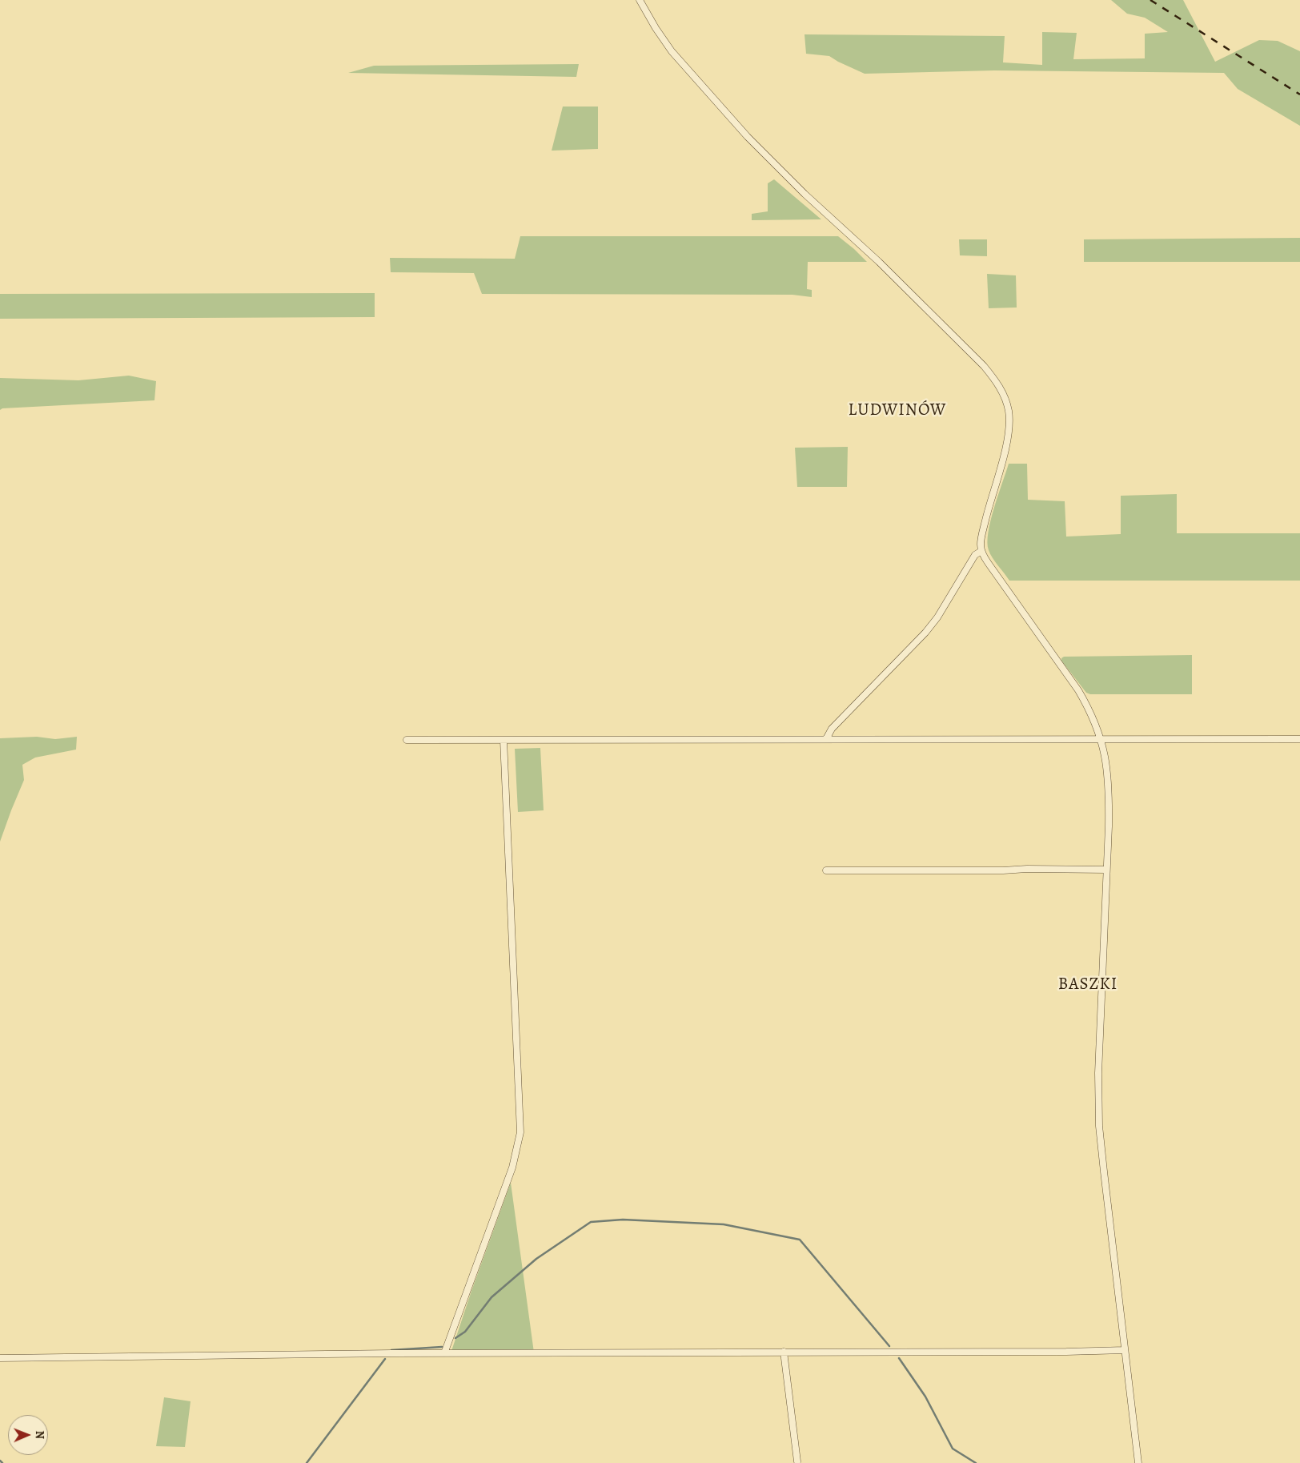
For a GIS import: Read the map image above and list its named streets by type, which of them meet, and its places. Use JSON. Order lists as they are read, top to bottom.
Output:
{
  "districts": ["LUDWINÓW", "BASZKI"],
  "north": "right"
}
